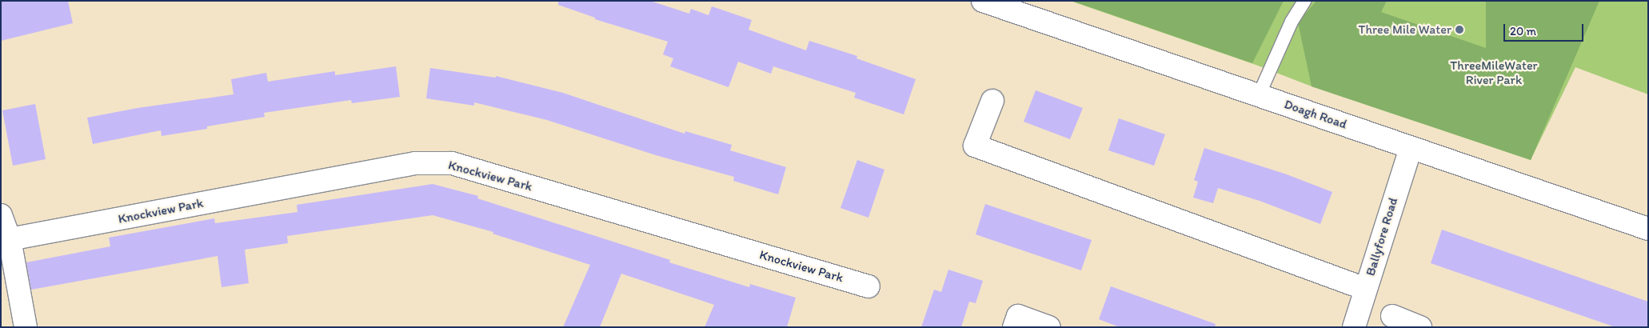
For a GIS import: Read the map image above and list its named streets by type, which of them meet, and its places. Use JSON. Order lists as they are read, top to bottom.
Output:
{
  "streets": {
    "street": ["Doagh Road", "Knockview Park", "Ballyfore Road"]
  },
  "crossings": [
    ["Doagh Road", "Ballyfore Road"]
  ],
  "parks": ["ThreeMileWater River Park"],
  "places": ["Three Mile Water"],
  "scale_bar": "20 m"
}
